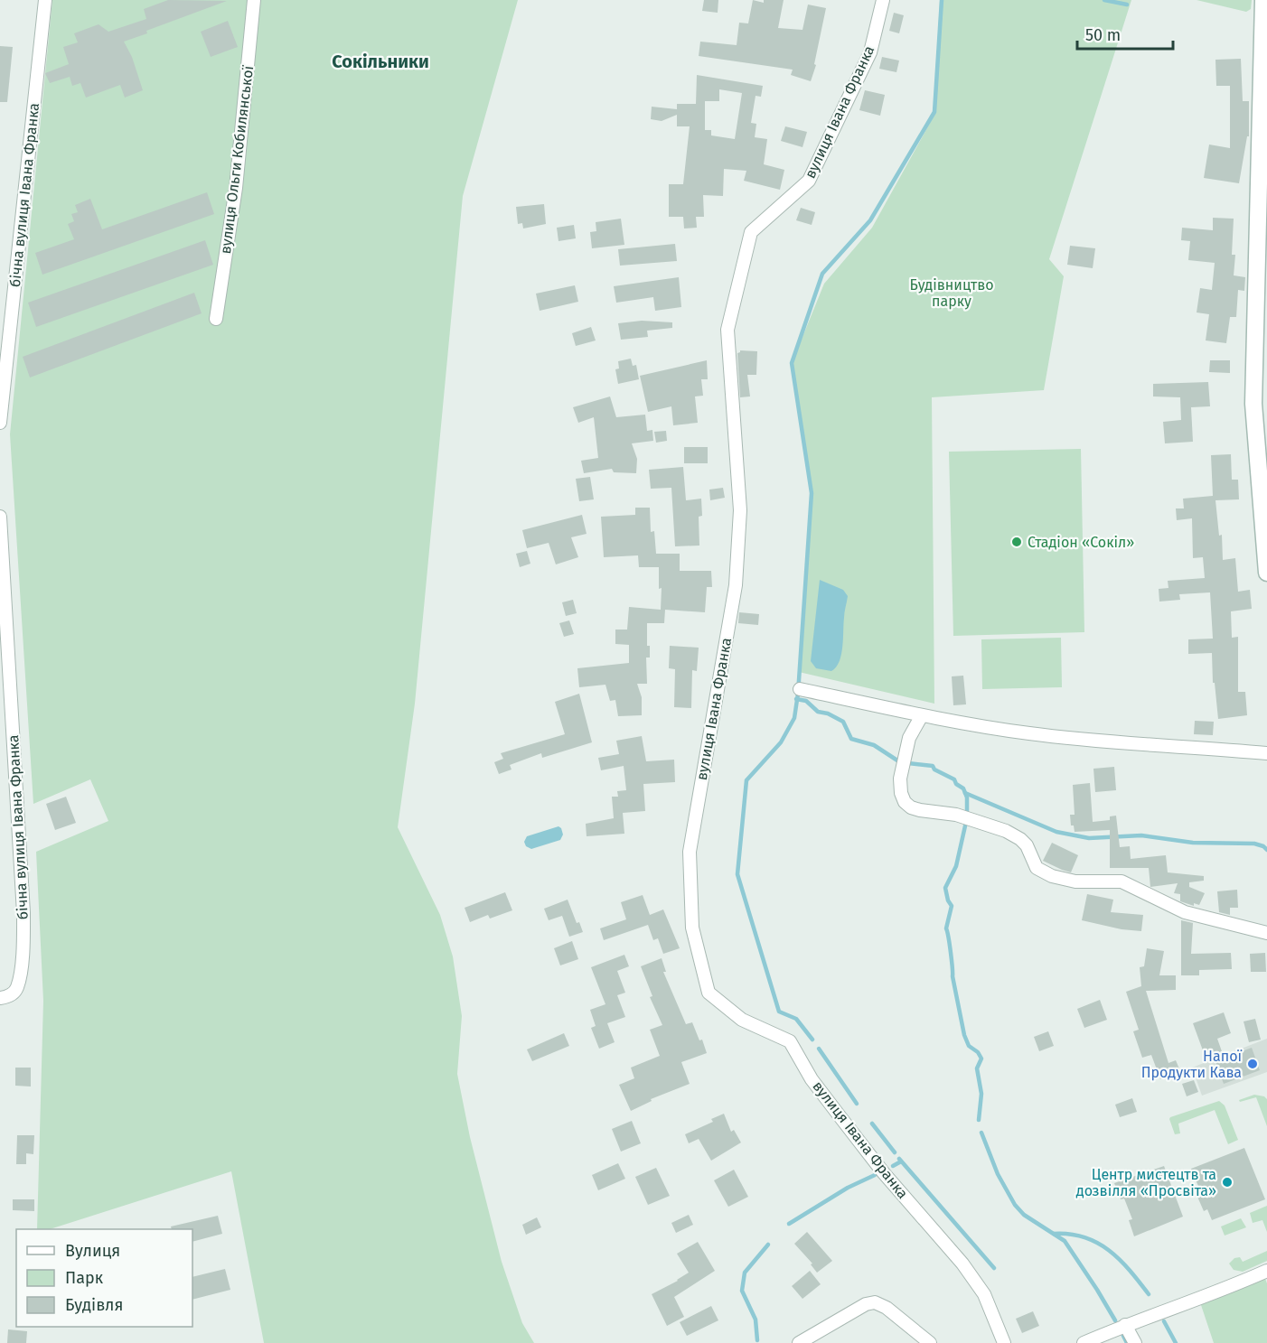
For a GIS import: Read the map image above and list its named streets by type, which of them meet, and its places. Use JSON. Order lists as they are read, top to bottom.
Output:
{
  "streets": {
    "street": ["вулиця Івана Франка", "вулиця Ольги Кобилянської", "бічна вулиця Івана Франка"]
  },
  "districts": ["Сокільники"],
  "parks": ["Будівництво парку"],
  "places": ["Стадіон «Сокіл»", "Напої Продукти Кава", "Центр мистецтв та дозвілля «Просвіта»"],
  "legend": ["Вулиця", "Парк", "Будівля"],
  "scale_bar": "50 m"
}
